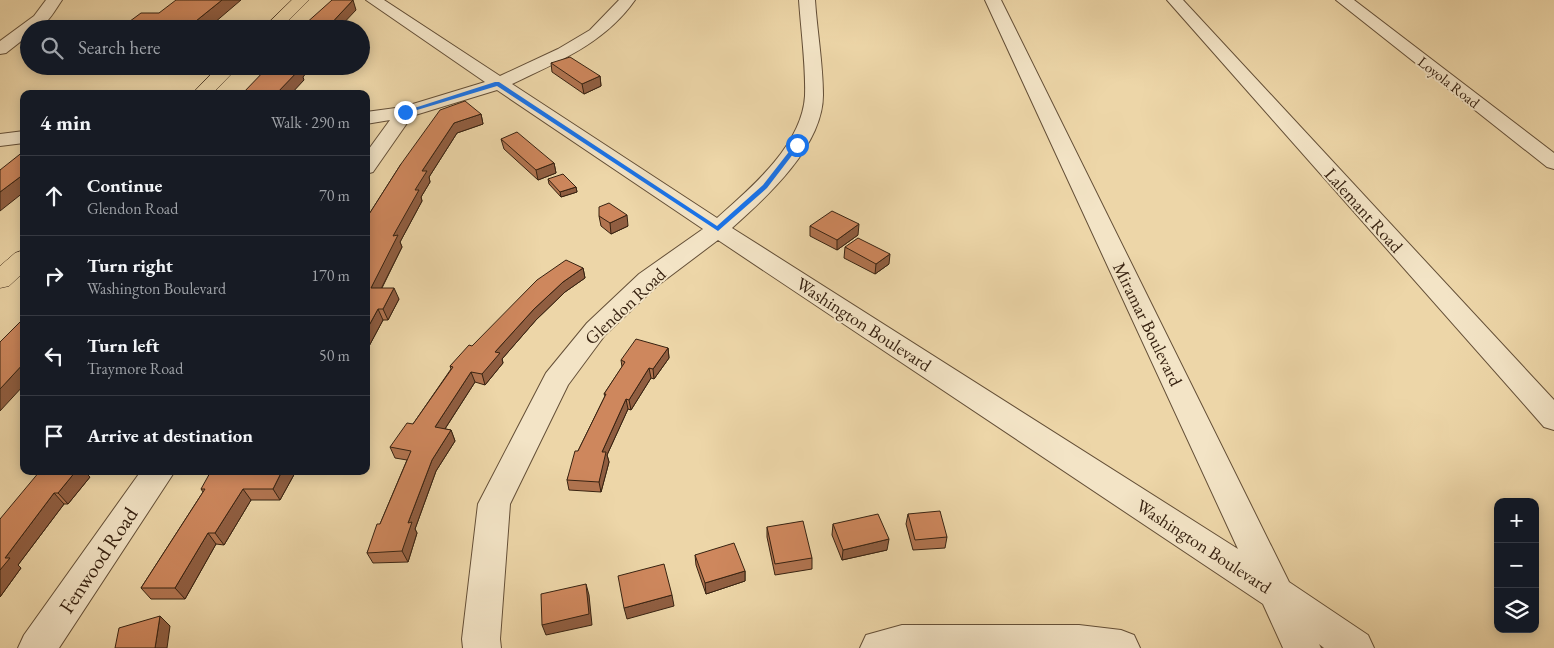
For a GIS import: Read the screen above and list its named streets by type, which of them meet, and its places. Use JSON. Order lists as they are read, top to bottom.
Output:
{
  "streets": {
    "street": [
      "Loyola Road",
      "Lalemant Road",
      "Glendon Road",
      "Washington Boulevard",
      "Miramar Boulevard",
      "Fenwood Road"
    ]
  },
  "crossings": [
    ["Glendon Road", "Washington Boulevard"],
    ["Washington Boulevard", "Miramar Boulevard"]
  ],
  "page": {
    "search": "Search here",
    "heading": ["4 min", "Walk · 290 m"],
    "list": [
      ["Continue", "Glendon Road", "70 m"],
      ["Turn right", "Washington Boulevard", "170 m"],
      ["Turn left", "Traymore Road", "50 m"],
      "Arrive at destination"
    ],
    "map_buttons": ["+", "−"]
  }
}
